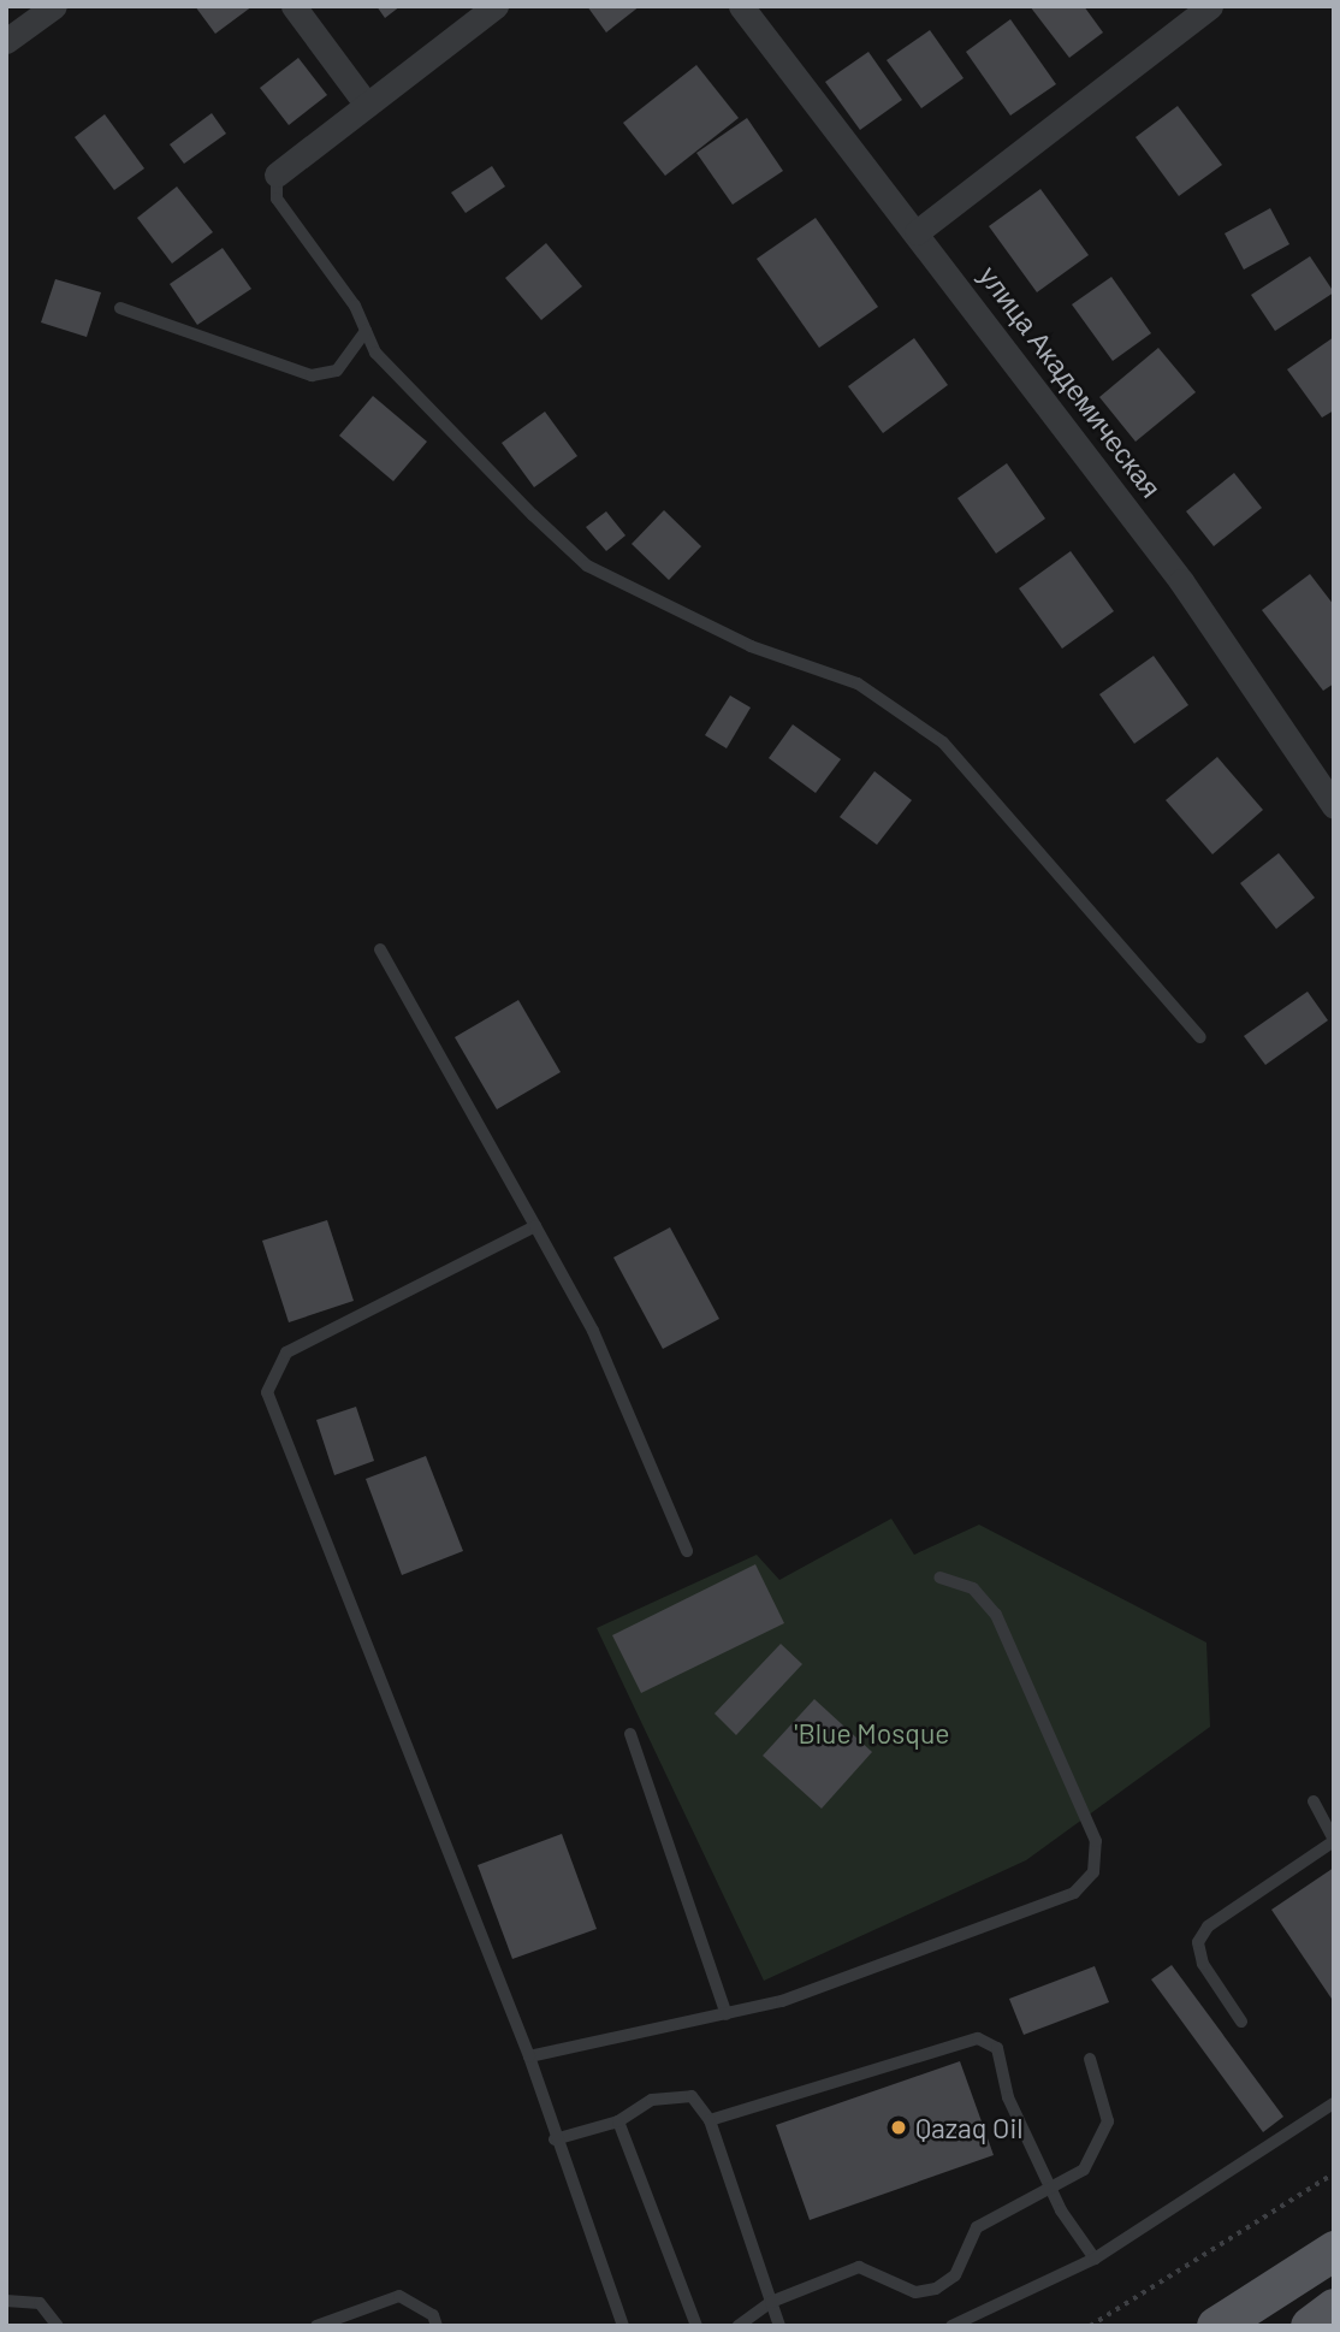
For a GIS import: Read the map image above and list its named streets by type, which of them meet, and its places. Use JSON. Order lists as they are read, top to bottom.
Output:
{
  "streets": {
    "street": ["улица Академическая"]
  },
  "parks": ["'Blue Mosque"],
  "places": ["Qazaq Oil"]
}
